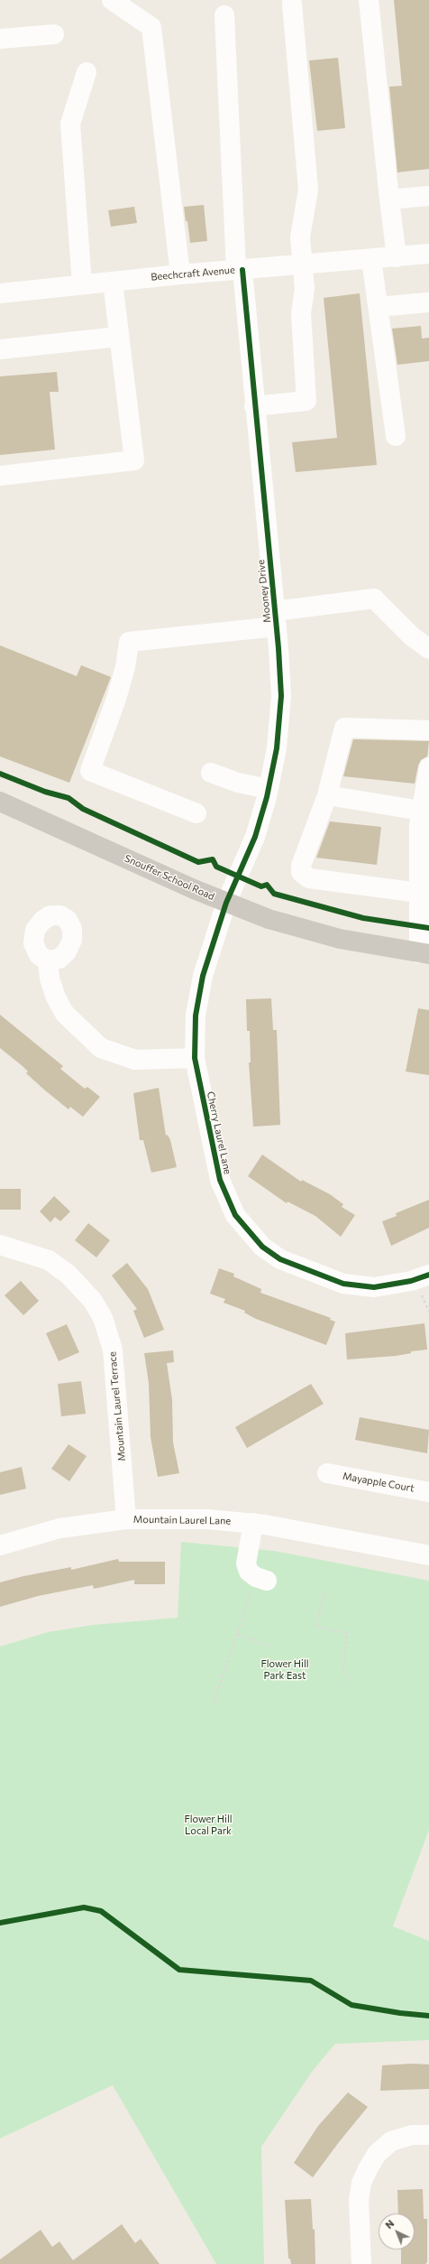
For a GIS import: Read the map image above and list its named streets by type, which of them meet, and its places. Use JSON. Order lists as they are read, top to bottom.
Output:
{
  "streets": {
    "main road": ["Snouffer School Road"],
    "street": [
      "Beechcraft Avenue",
      "Mooney Drive",
      "Cherry Laurel Lane",
      "Mountain Laurel Terrace",
      "Mayapple Court",
      "Mountain Laurel Lane"
    ]
  },
  "crossings": [
    ["Beechcraft Avenue", "Mooney Drive"],
    ["Mooney Drive", "Snouffer School Road"],
    ["Mooney Drive", "Cherry Laurel Lane"],
    ["Snouffer School Road", "Cherry Laurel Lane"],
    ["Mountain Laurel Terrace", "Mountain Laurel Lane"]
  ],
  "parks": ["Flower Hill Park East", "Flower Hill Local Park"],
  "north": "top left"
}
